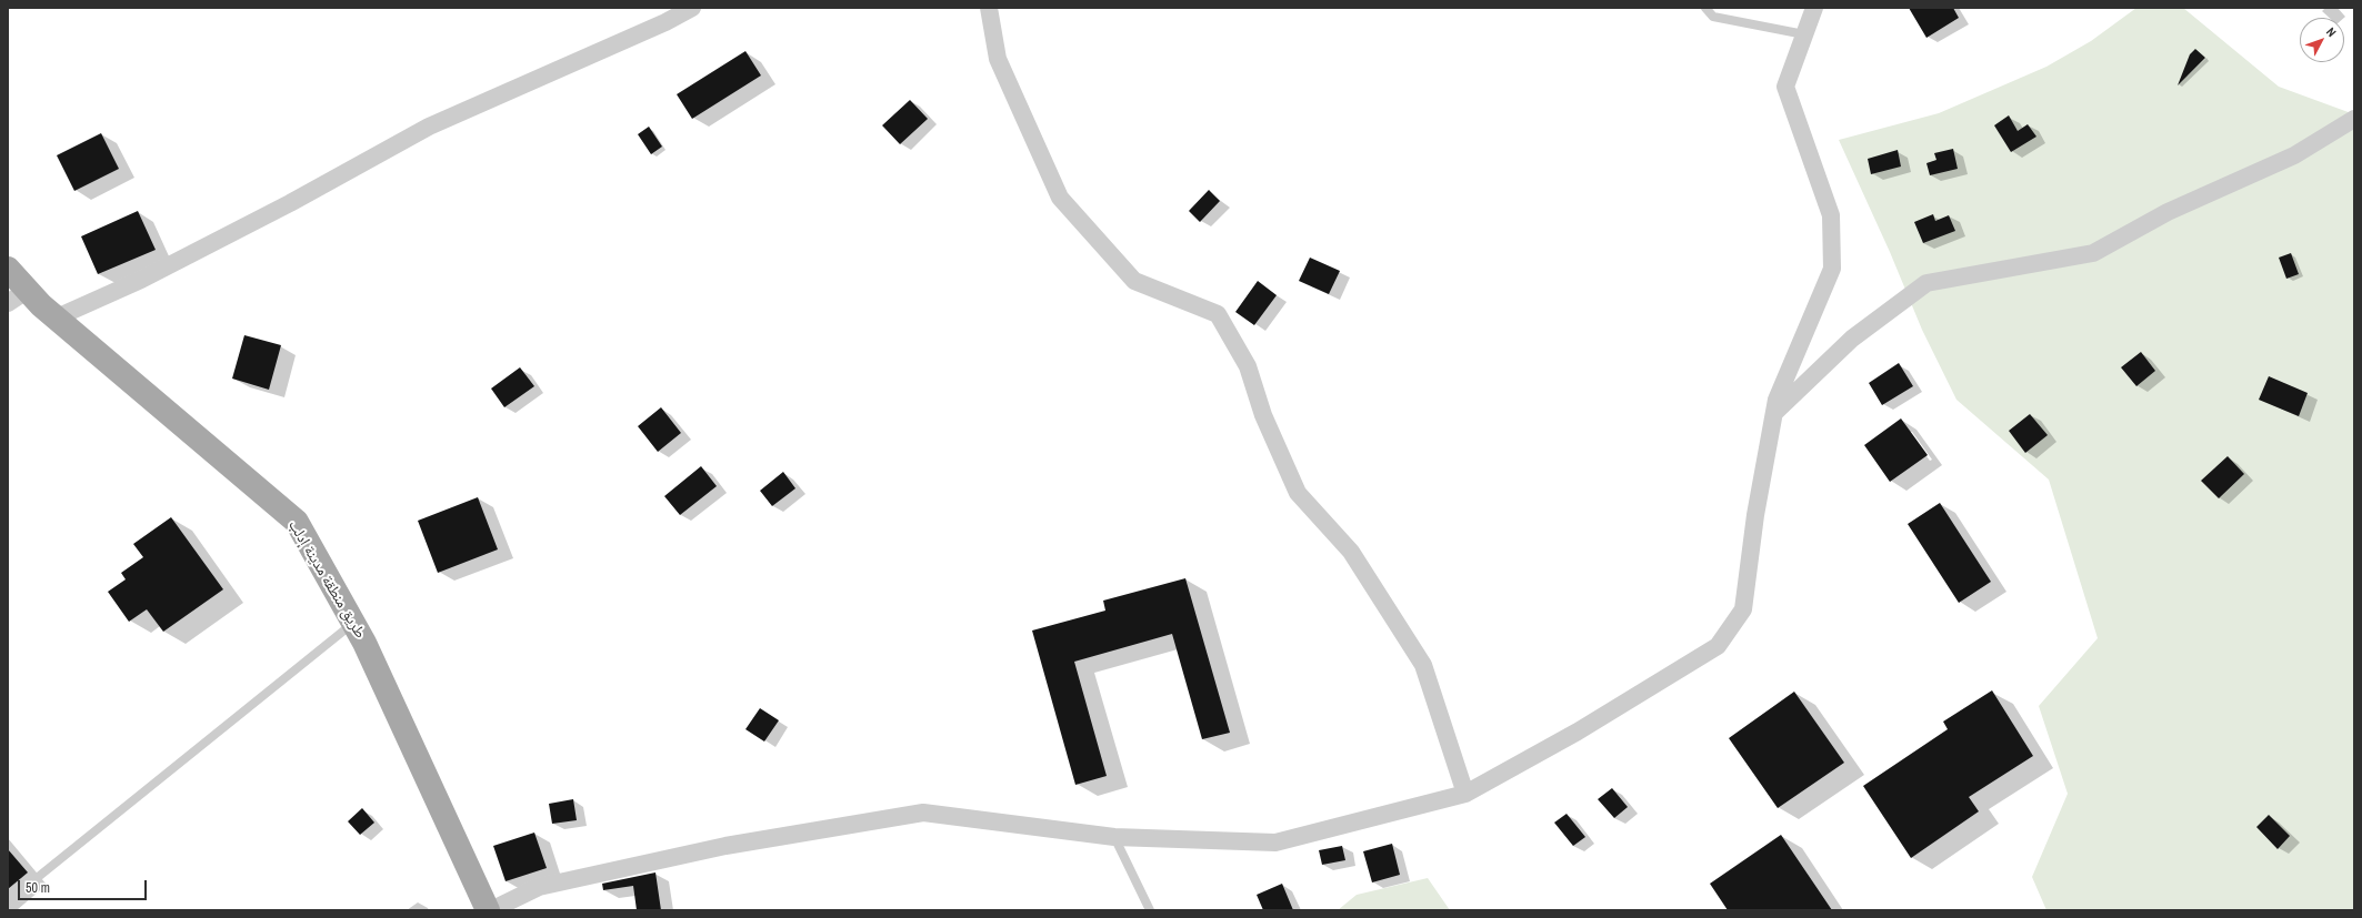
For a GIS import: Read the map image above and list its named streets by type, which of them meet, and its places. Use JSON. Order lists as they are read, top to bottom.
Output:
{
  "streets": {
    "main road": ["طريق منطقة مدينة إدلب"]
  },
  "scale_bar": "50 m",
  "north": "top right"
}
